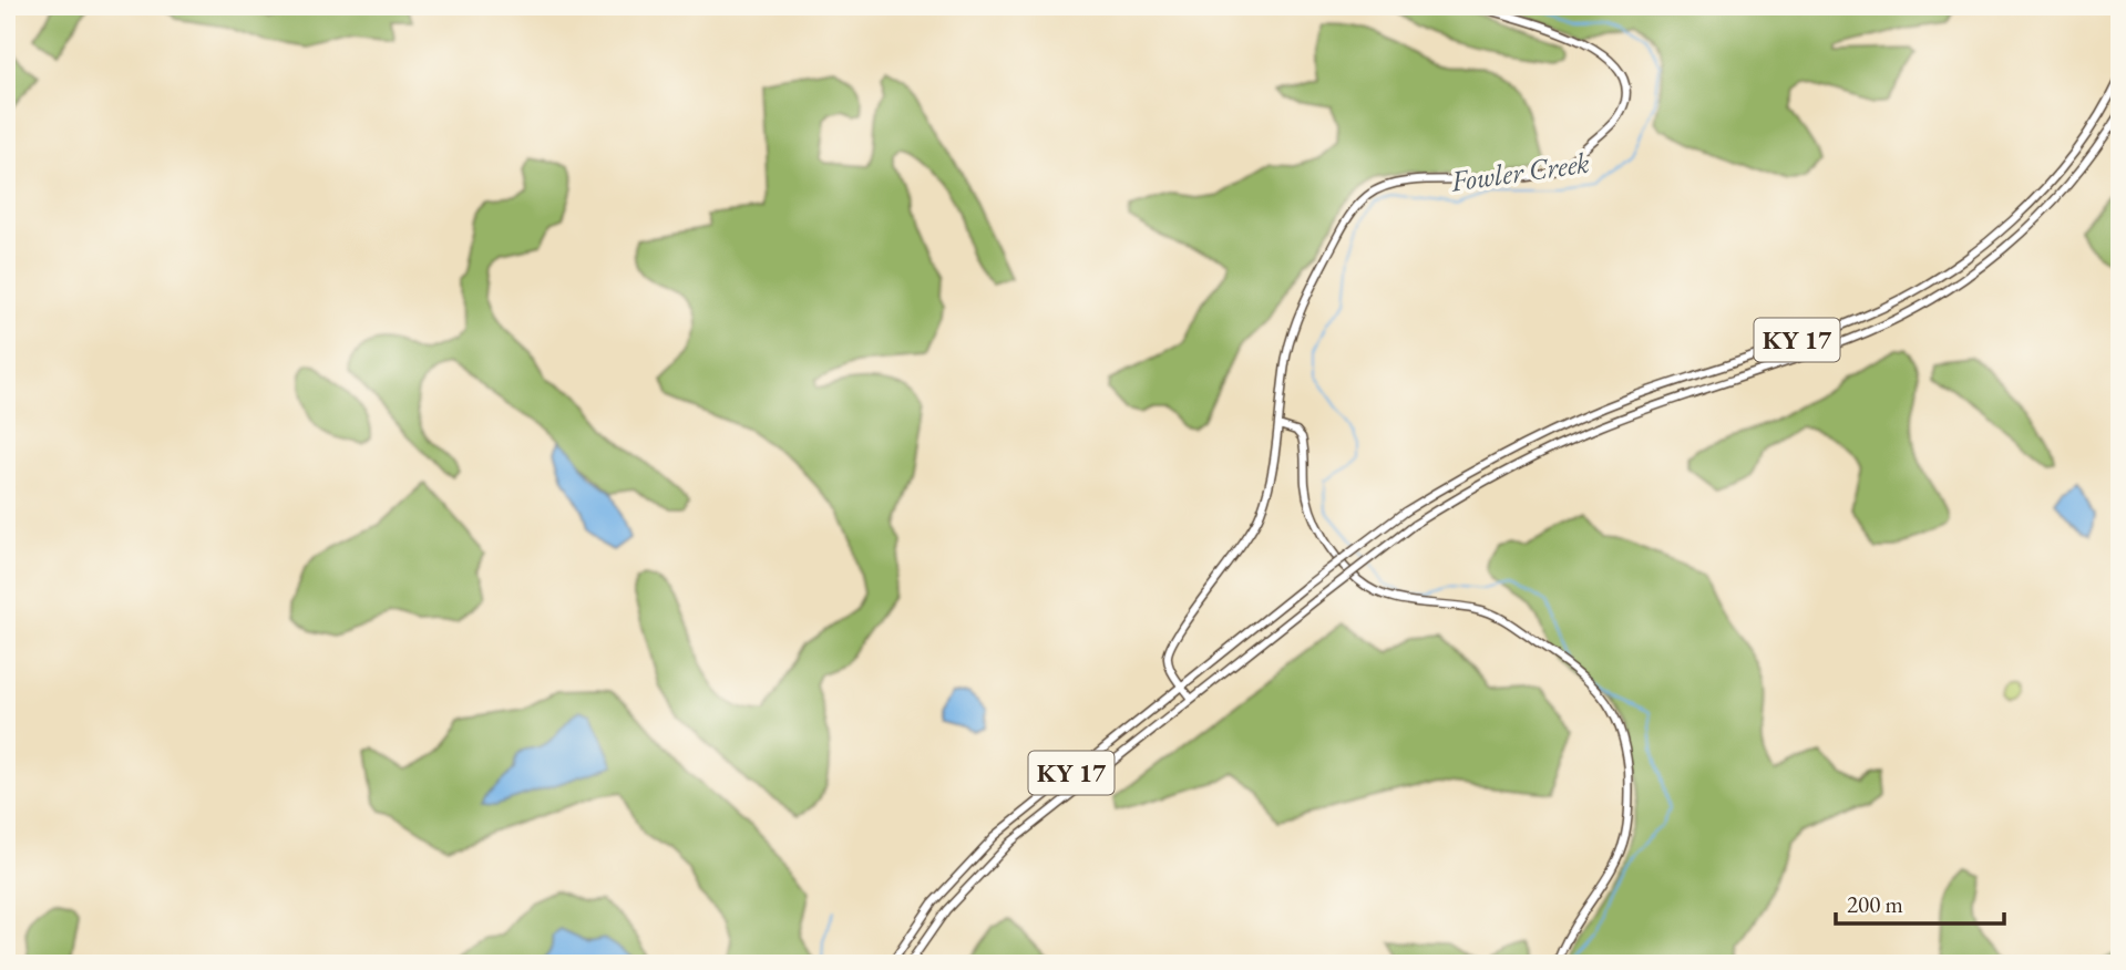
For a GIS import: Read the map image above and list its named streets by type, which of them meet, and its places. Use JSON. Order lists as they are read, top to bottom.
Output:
{
  "streets": {
    "main road": ["KY 17"]
  },
  "water": ["Fowler Creek"],
  "scale_bar": "200 m"
}
